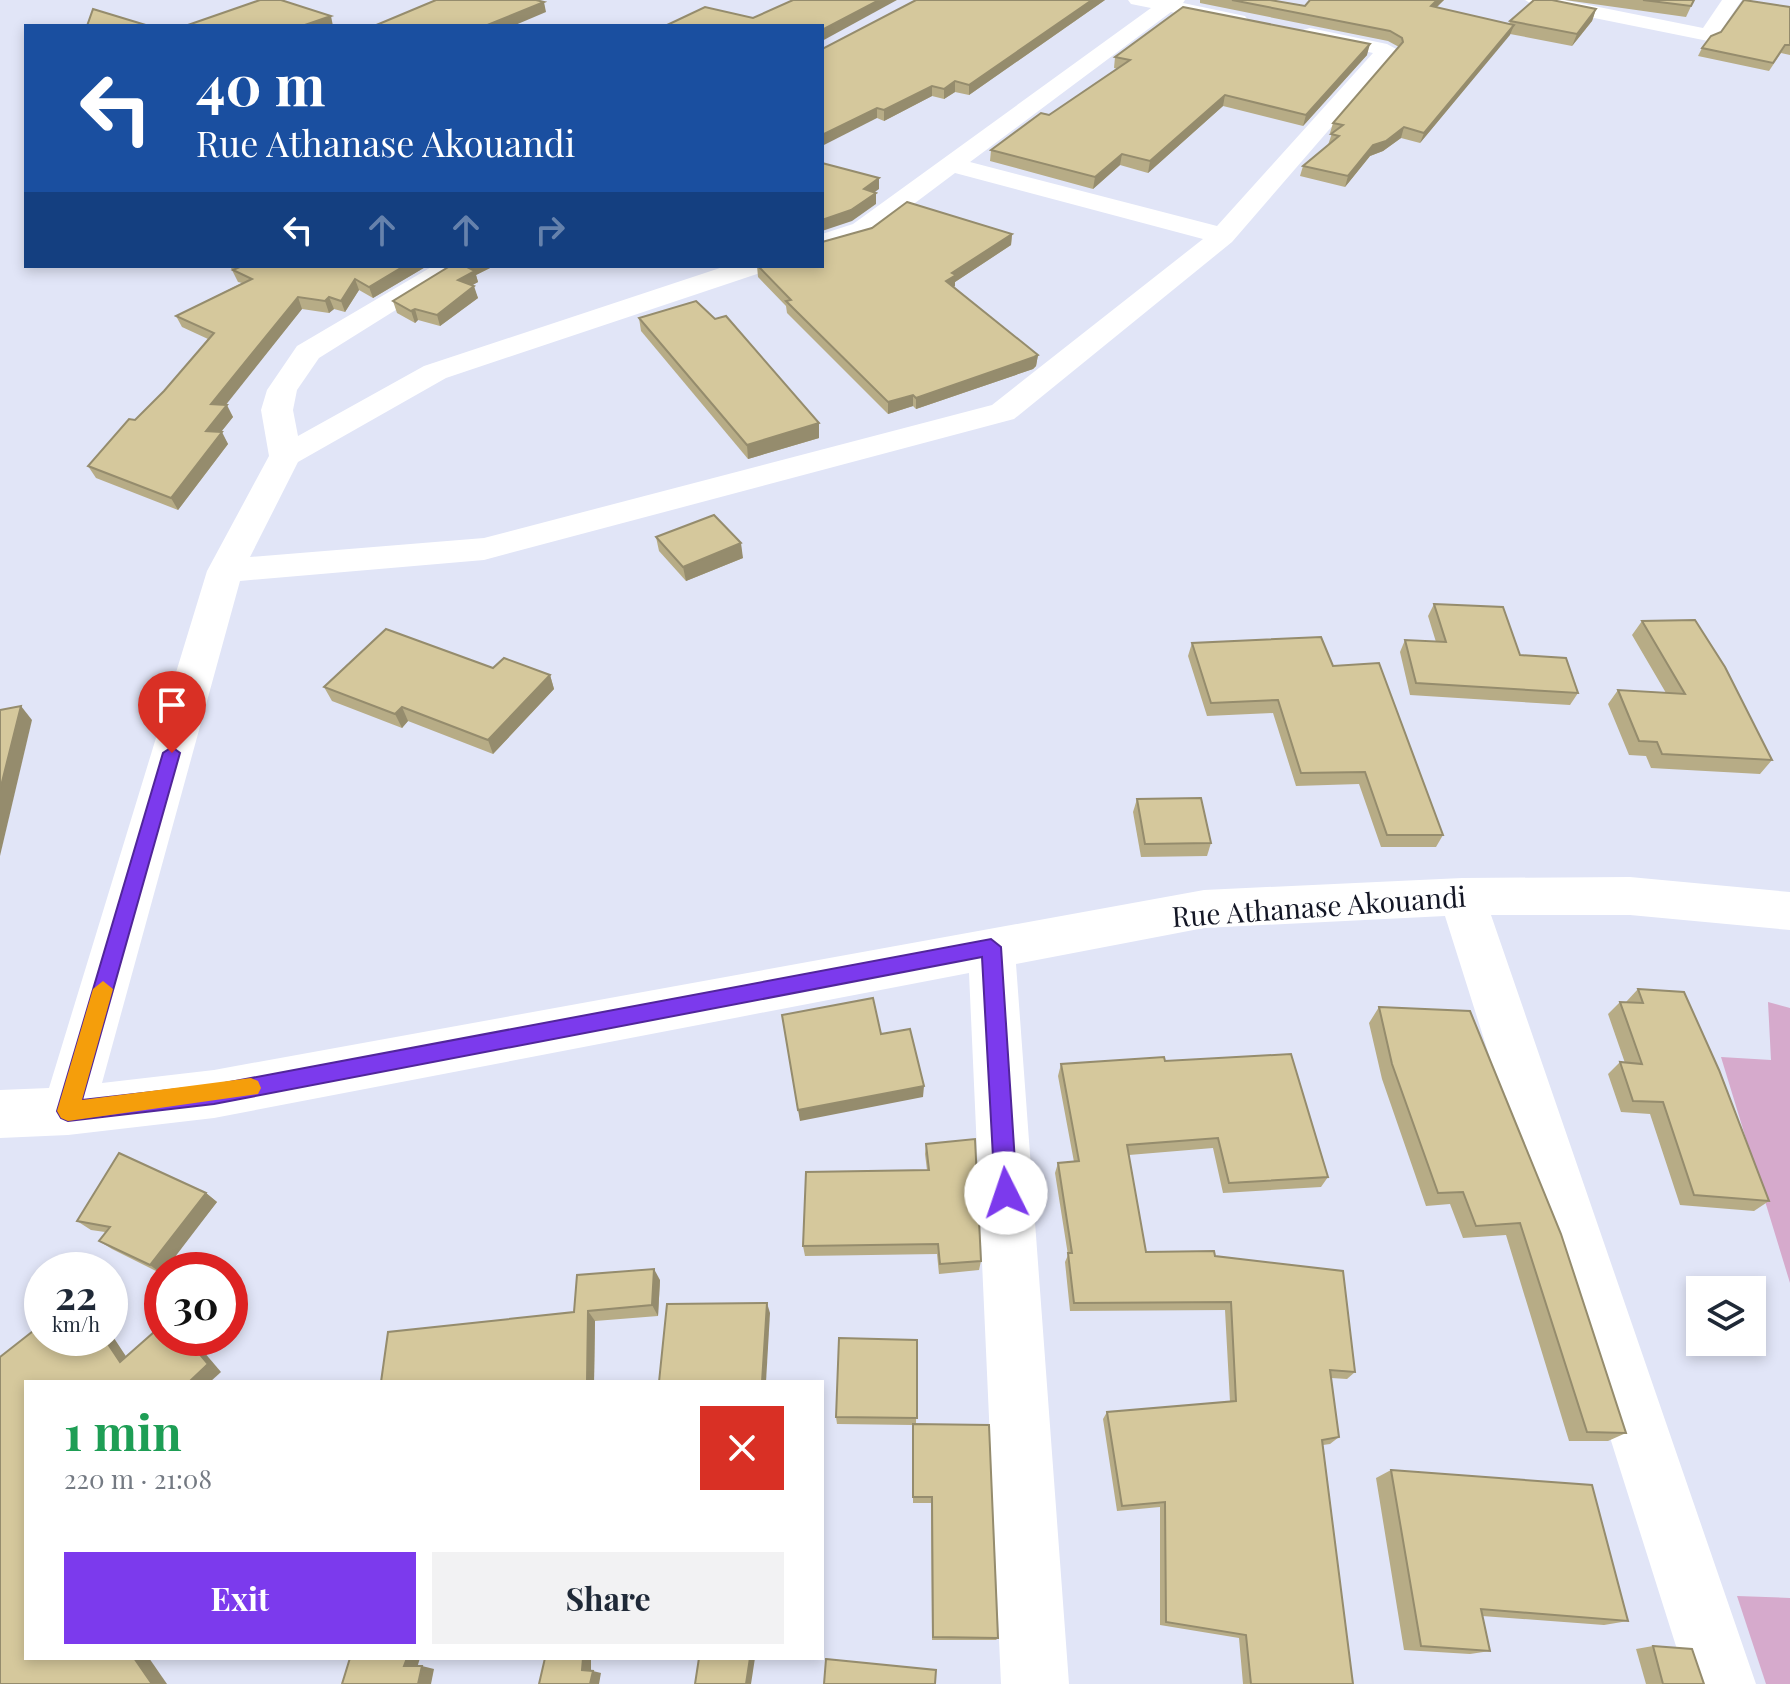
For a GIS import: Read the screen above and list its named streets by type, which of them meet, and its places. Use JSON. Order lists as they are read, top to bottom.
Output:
{
  "streets": {
    "street": ["Rue Athanase Akouandi"]
  },
  "page": {
    "turn": ["40 m", "Rue Athanase Akouandi"],
    "speed": "22 km/h",
    "limit": "30",
    "heading": ["1 min", "220 m · 21:08"],
    "buttons": ["Exit", "Share"]
  }
}
